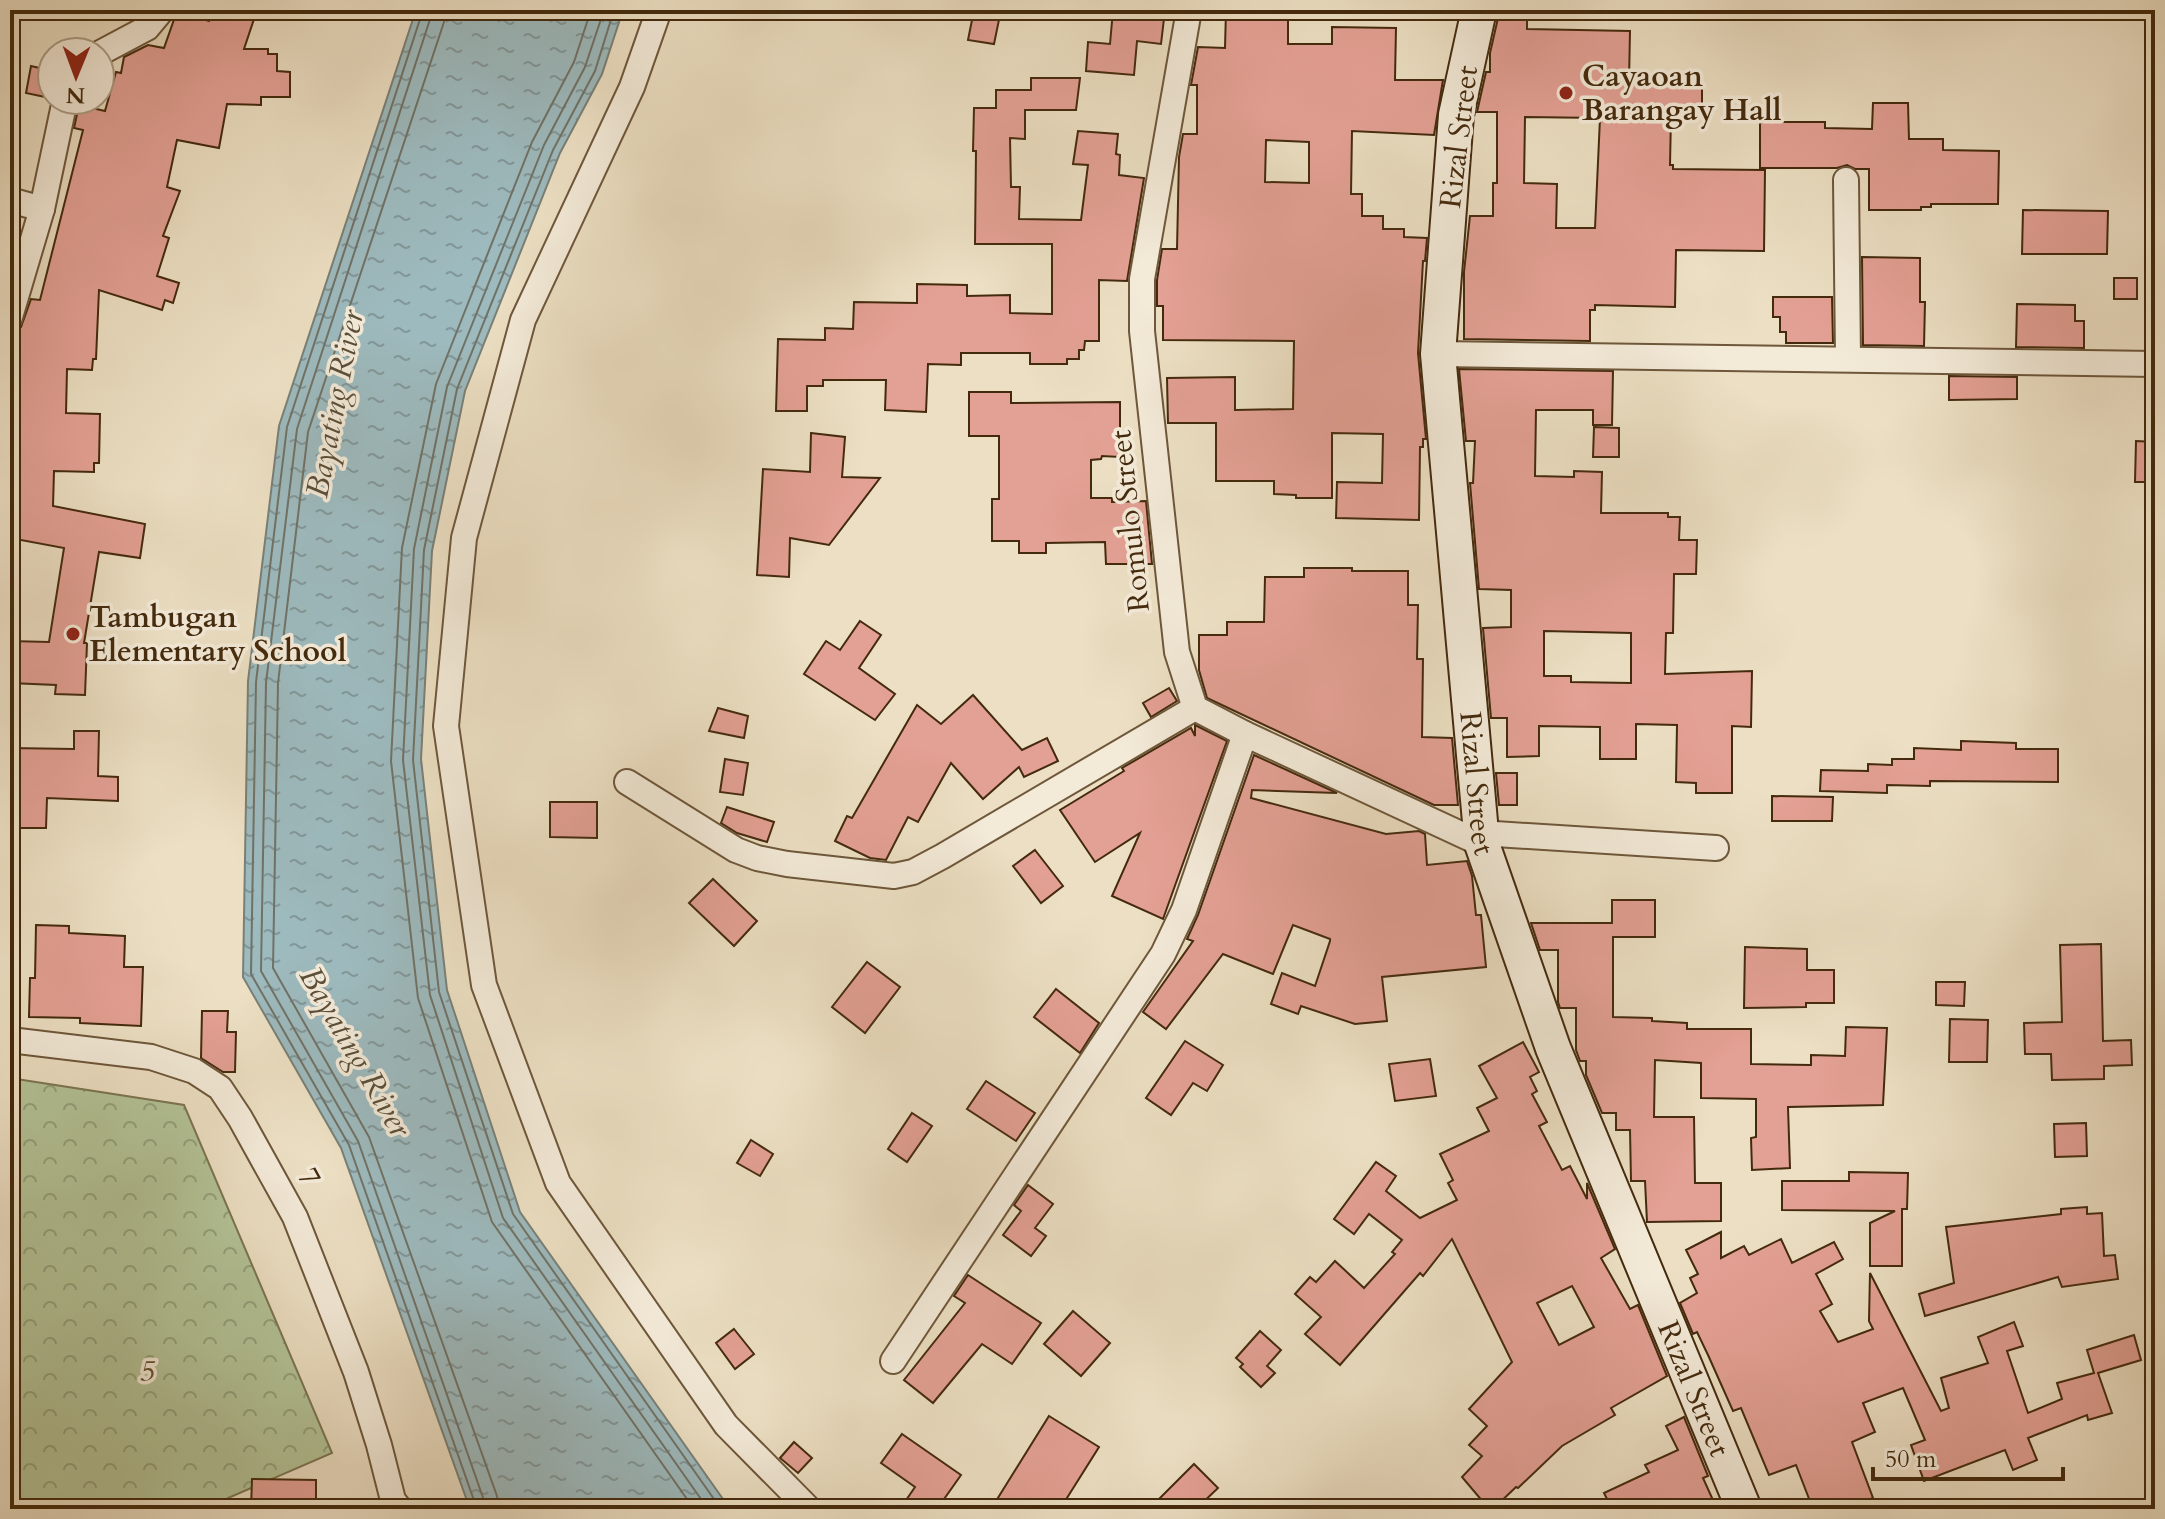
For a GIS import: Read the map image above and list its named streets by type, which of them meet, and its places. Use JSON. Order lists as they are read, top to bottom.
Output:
{
  "streets": {
    "street": ["Rizal Street", "Romulo Street", "7"]
  },
  "water": ["Bayating River"],
  "parks": ["5"],
  "places": ["Cayaoan Barangay Hall", "Tambugan Elementary School"],
  "scale_bar": "50 m",
  "north": "bottom"
}
